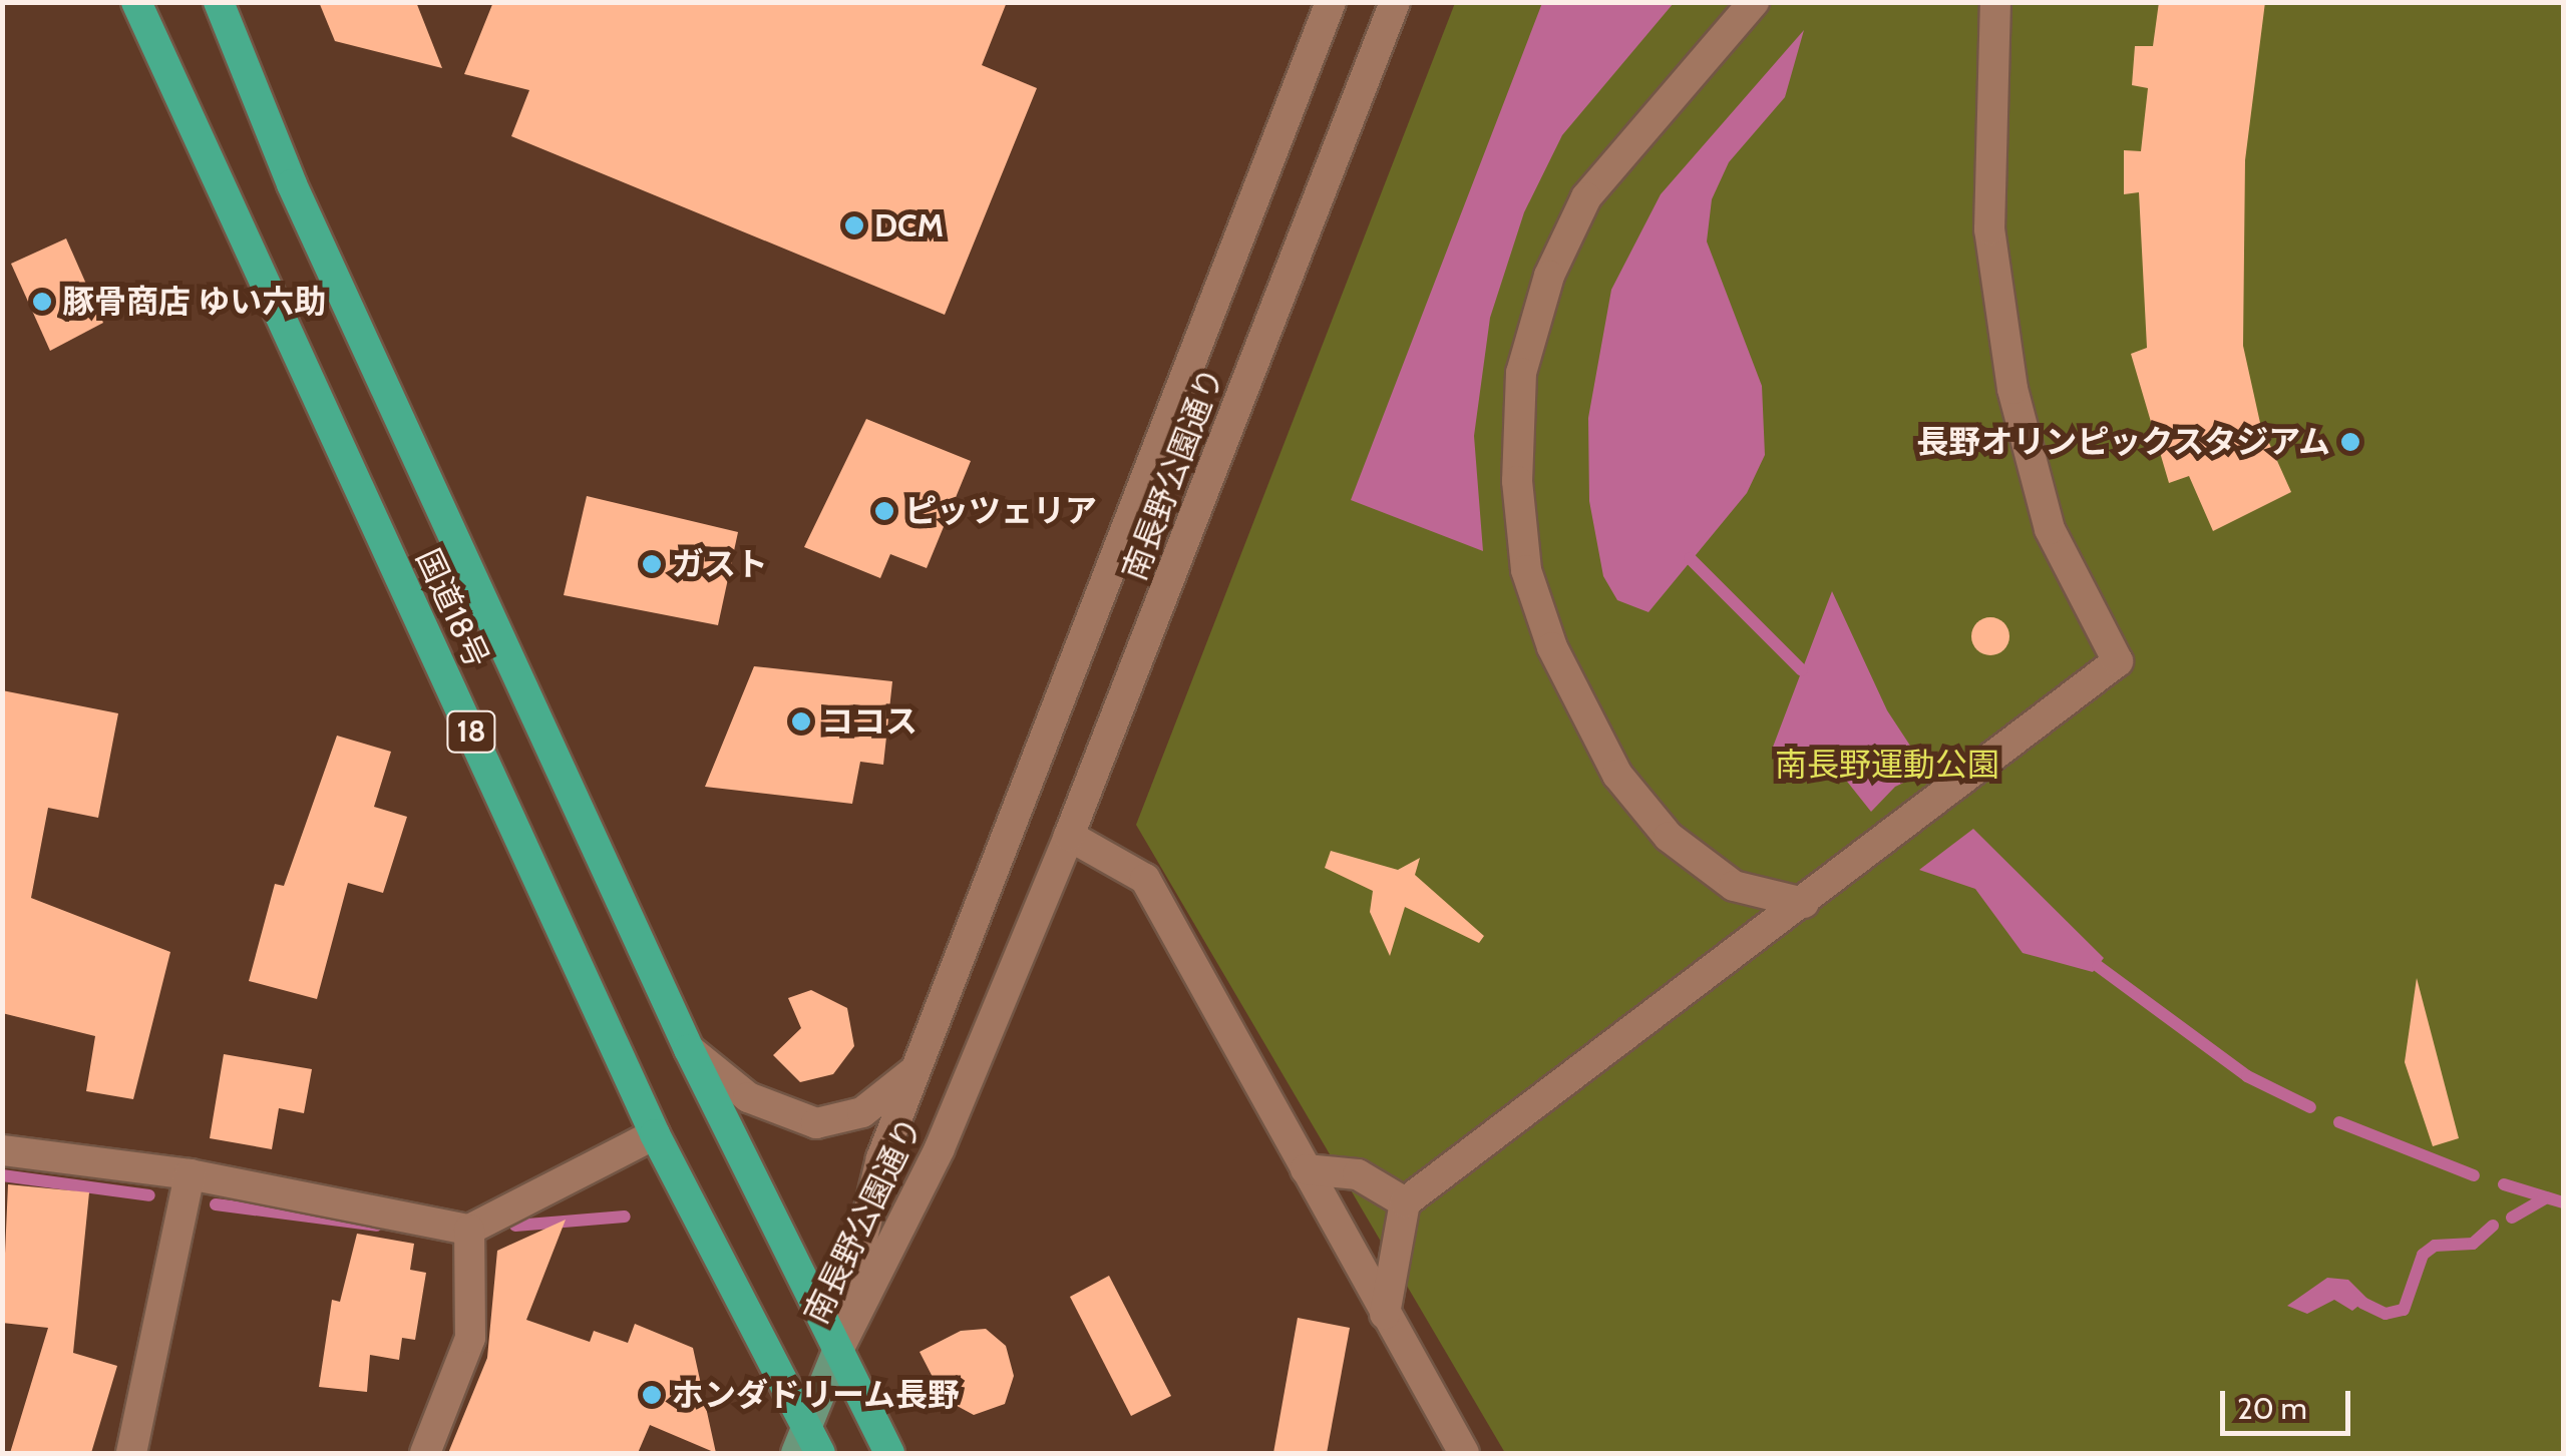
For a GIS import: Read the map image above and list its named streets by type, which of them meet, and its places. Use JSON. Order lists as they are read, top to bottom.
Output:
{
  "streets": {
    "highway": ["国道18号", "18"],
    "street": ["南長野公園通り"]
  },
  "crossings": [
    ["南長野公園通り", "国道18号"]
  ],
  "parks": ["南長野運動公園"],
  "places": [
    "DCM",
    "豚骨商店 ゆい六助",
    "長野オリンピックスタジアム",
    "ピッツェリア",
    "ガスト",
    "ココス",
    "ホンダドリーム長野"
  ],
  "scale_bar": "20 m"
}
